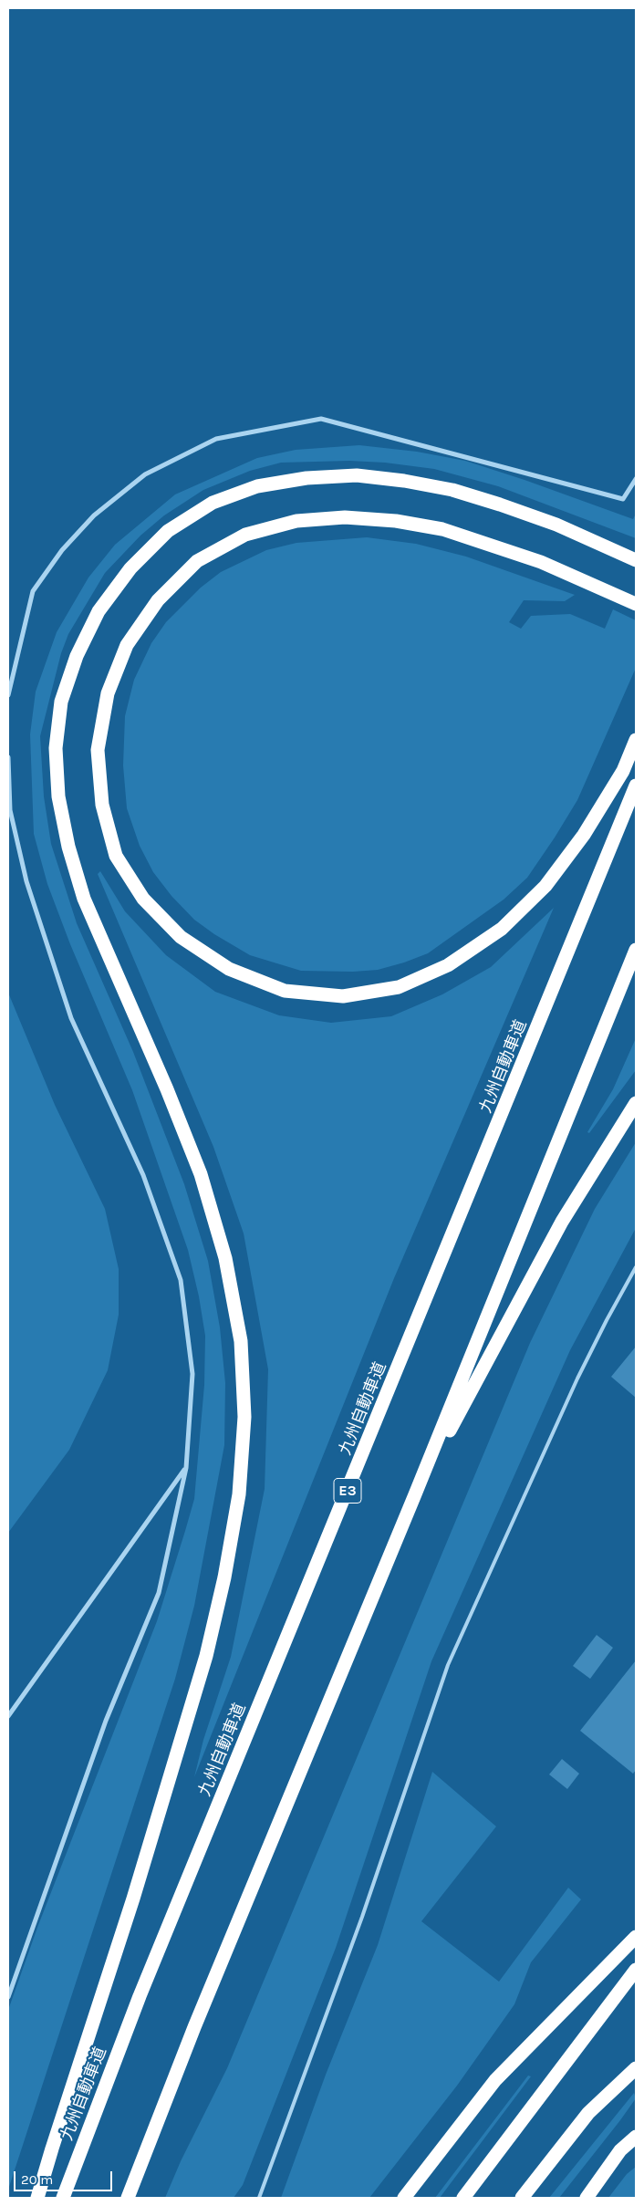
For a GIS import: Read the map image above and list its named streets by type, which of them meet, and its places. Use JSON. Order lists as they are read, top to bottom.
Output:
{
  "streets": {
    "highway": ["九州自動車道", "E3"]
  },
  "scale_bar": "20 m"
}
